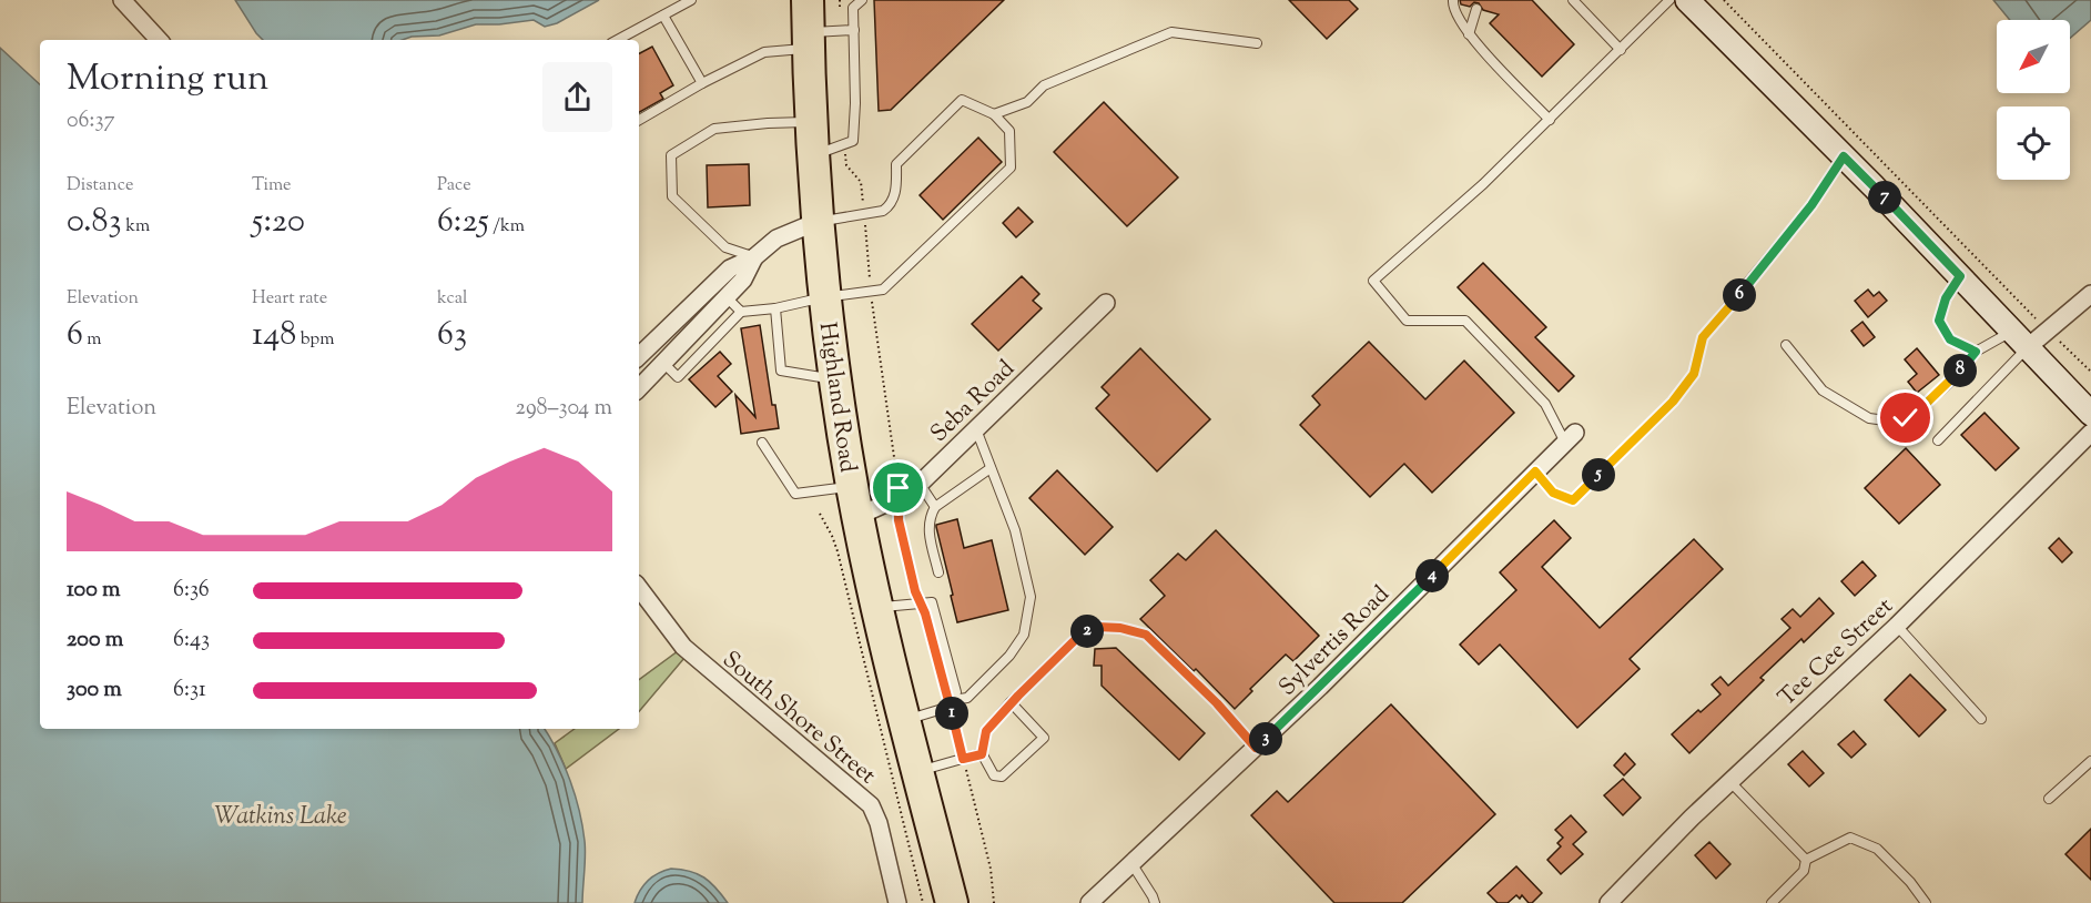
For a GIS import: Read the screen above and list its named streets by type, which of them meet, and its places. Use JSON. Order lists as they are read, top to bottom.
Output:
{
  "streets": {
    "highway": ["Highland Road"],
    "street": [
      "Seba Road",
      "Sylvertis Road",
      "Tee Cee Street",
      "South Shore Street"
    ]
  },
  "crossings": [
    ["Highland Road", "Seba Road"]
  ],
  "water": ["Watkins Lake"],
  "north": "bottom left",
  "page": {
    "heading": ["Morning run", "06:37"],
    "stats": [
      ["Distance", "0.83 km"],
      ["Time", "5:20"],
      ["Pace", "6:25 /km"],
      ["Elevation", "6 m"],
      ["Heart rate", "148 bpm"],
      ["kcal", "63"]
    ],
    "pins": [
      "7",
      "6",
      "8",
      "5",
      "4",
      "2",
      "1",
      "3"
    ],
    "chart": ["Elevation", "298–304 m"],
    "list": [
      {
        "name": "100 m",
        "note": "6:36"
      },
      {
        "name": "200 m",
        "note": "6:43"
      },
      {
        "name": "300 m",
        "note": "6:31"
      }
    ]
  }
}
